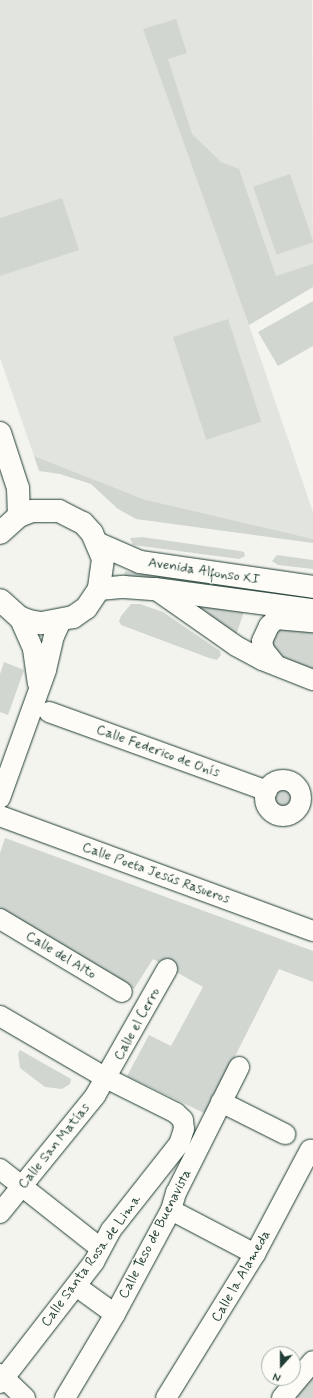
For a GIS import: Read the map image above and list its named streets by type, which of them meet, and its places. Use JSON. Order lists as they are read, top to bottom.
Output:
{
  "streets": {
    "main road": ["Avenida Alfonso XI"],
    "street": [
      "Calle Federico de Onís",
      "Calle Poeta Jesús Rasueros",
      "Calle del Alto",
      "Calle el Cerro",
      "Calle San Matías",
      "Calle Teso de Buenavista",
      "Calle Santa Rosa de Lima",
      "Calle la Alameda"
    ]
  },
  "crossings": [
    ["Calle el Cerro", "Calle San Matías"],
    ["Calle el Cerro", "Calle Santa Rosa de Lima"],
    ["Calle San Matías", "Calle Santa Rosa de Lima"]
  ],
  "north": "bottom"
}
